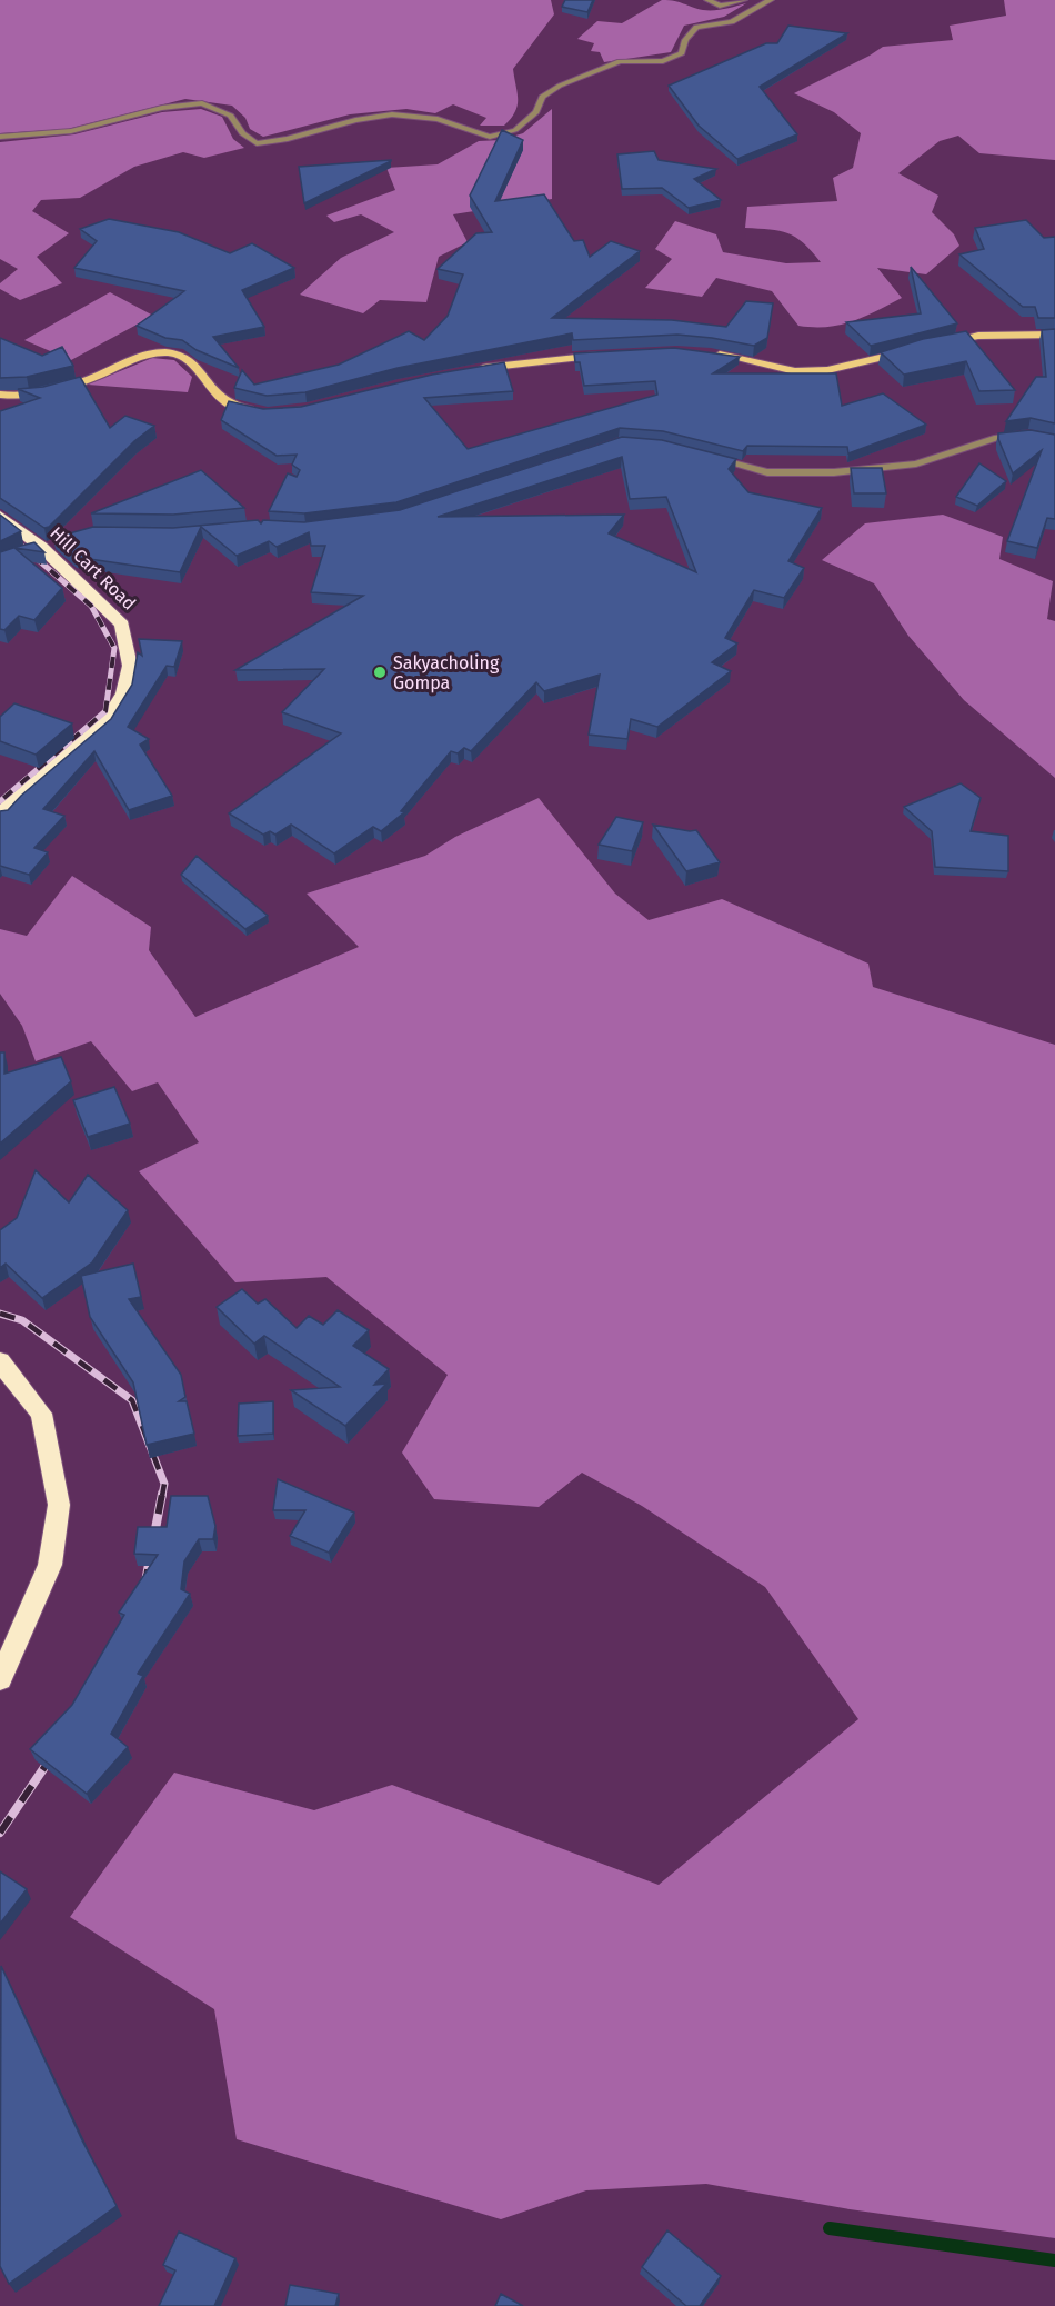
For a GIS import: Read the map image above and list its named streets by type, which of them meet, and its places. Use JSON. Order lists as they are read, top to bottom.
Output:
{
  "streets": {
    "highway": ["Hill Cart Road"]
  },
  "places": ["Sakyacholing Gompa"]
}
